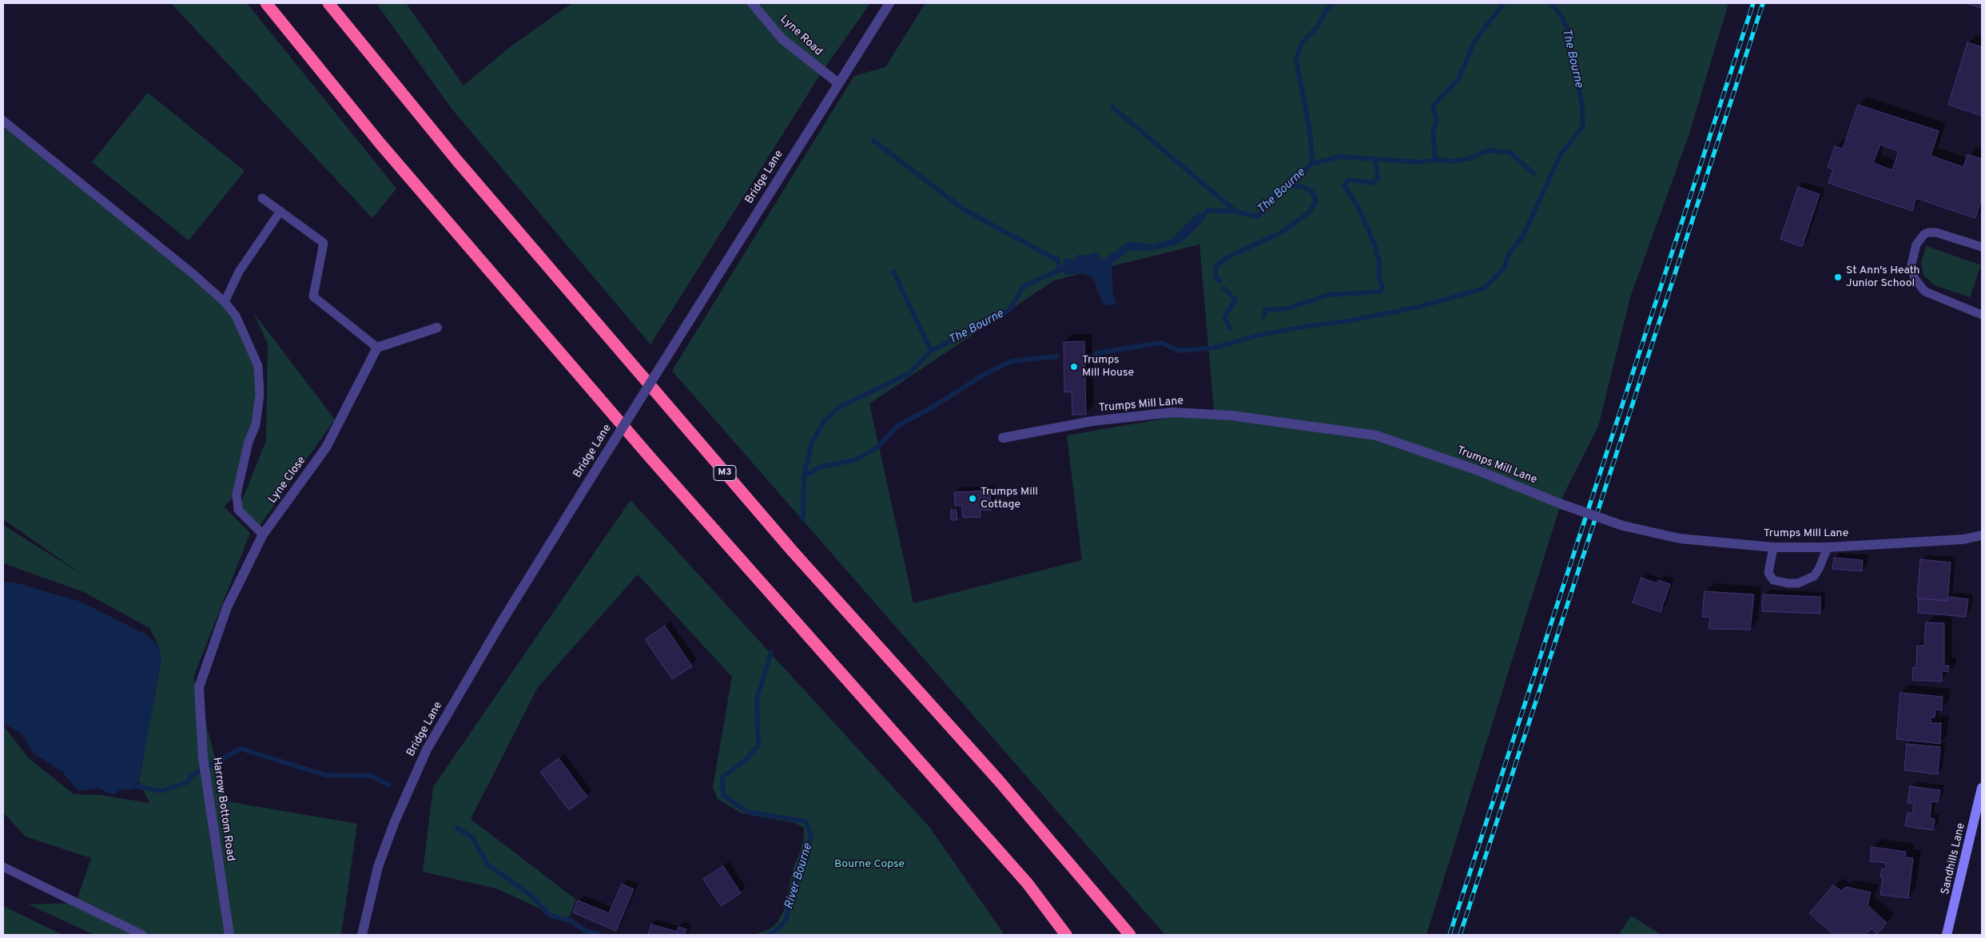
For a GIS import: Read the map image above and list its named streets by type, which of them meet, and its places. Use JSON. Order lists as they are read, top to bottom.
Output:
{
  "streets": {
    "highway": ["M3"],
    "main road": ["Sandhills Lane"],
    "street": [
      "Lyne Road",
      "Bridge Lane",
      "Trumps Mill Lane",
      "Lyne Close",
      "Harrow Bottom Road"
    ]
  },
  "crossings": [
    ["Lyne Road", "Bridge Lane"],
    ["Lyne Close", "Harrow Bottom Road"]
  ],
  "water": ["The Bourne", "River Bourne"],
  "parks": ["Bourne Copse"],
  "places": ["St Ann's Heath Junior School", "Trumps Mill House", "Trumps Mill Cottage"]
}
